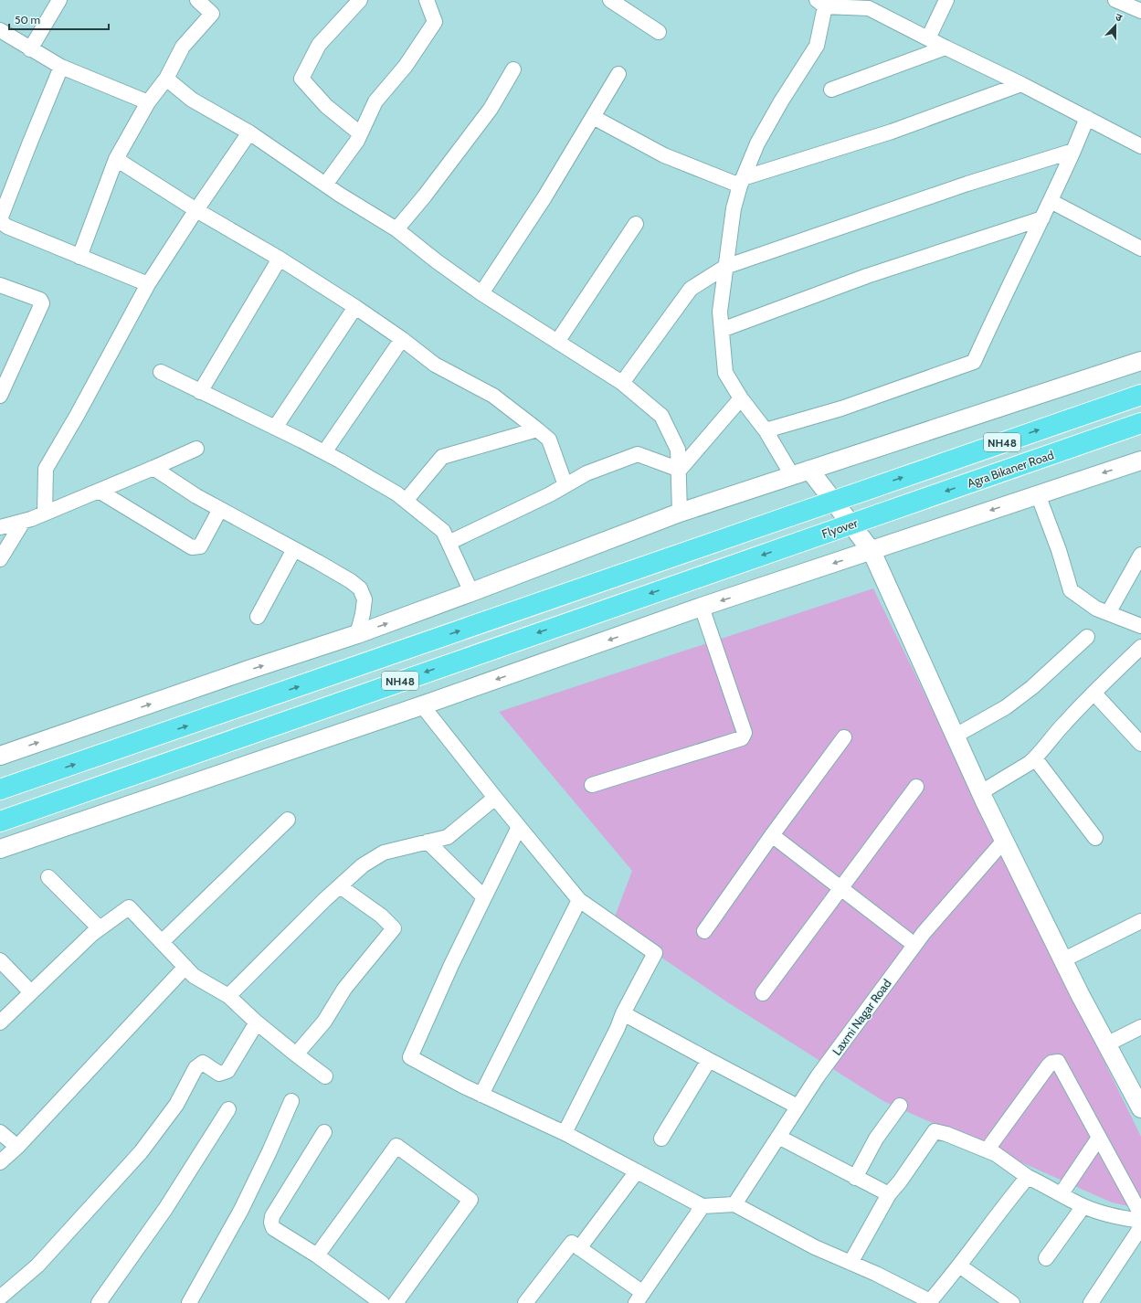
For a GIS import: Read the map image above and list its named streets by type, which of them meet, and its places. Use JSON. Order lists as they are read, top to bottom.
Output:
{
  "streets": {
    "highway": ["NH48", "Agra Bikaner Road", "Flyover"],
    "street": ["Laxmi Nagar Road"]
  },
  "crossings": [
    ["Agra Bikaner Road", "Flyover"]
  ],
  "scale_bar": "50 m",
  "north": "top"
}
